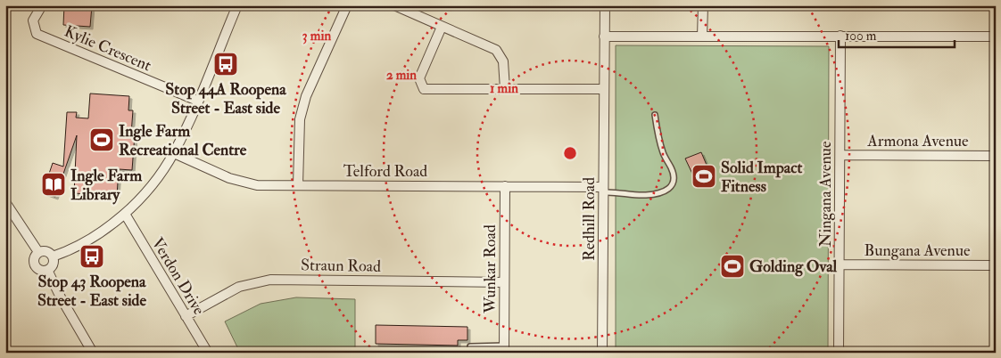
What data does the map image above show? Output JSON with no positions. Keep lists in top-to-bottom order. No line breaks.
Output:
{"streets":{"street":["Kylie Crescent","Armona Avenue","Telford Road","Ningana Avenue","Redhill Road","Bungana Avenue","Straun Road","Wunkar Road","Verdon Drive"]},"crossings":[["Armona Avenue","Ningana Avenue"],["Telford Road","Redhill Road"],["Telford Road","Wunkar Road"],["Ningana Avenue","Bungana Avenue"],["Straun Road","Wunkar Road"],["Straun Road","Verdon Drive"]],"places":{"bus stop":["Stop 44A Roopena Street - East side","Stop 43 Roopena Street - East side"],"sports":["Ingle Farm Recreational Centre","Solid Impact Fitness","Golding Oval"],"library":["Ingle Farm Library"]},"scale_bar":"100 m","rings":["3 min","2 min","1 min"]}
